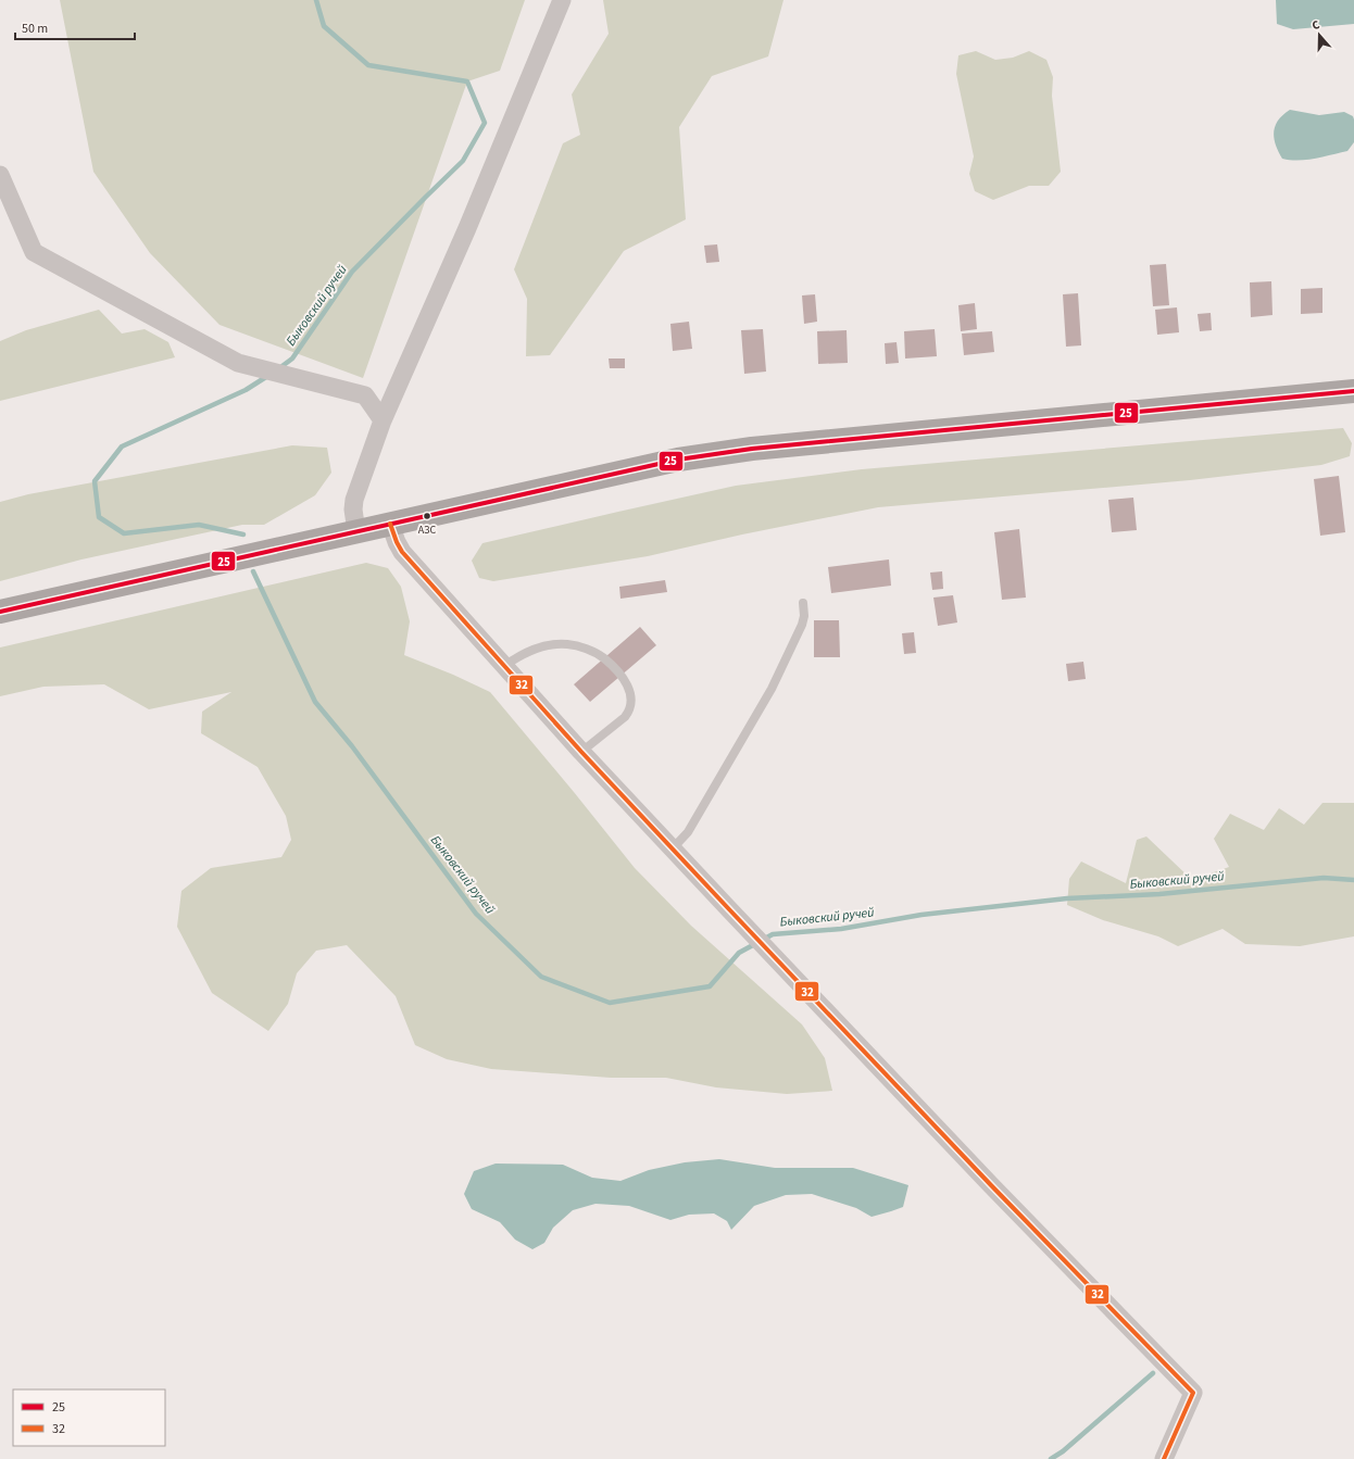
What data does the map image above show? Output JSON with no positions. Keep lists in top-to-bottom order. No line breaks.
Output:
{"water":["Быковский ручей"],"places":["АЗС"],"lines":["transit line 25","transit line 32"],"legend":["25","32"],"scale_bar":"50 m","north":"top"}
